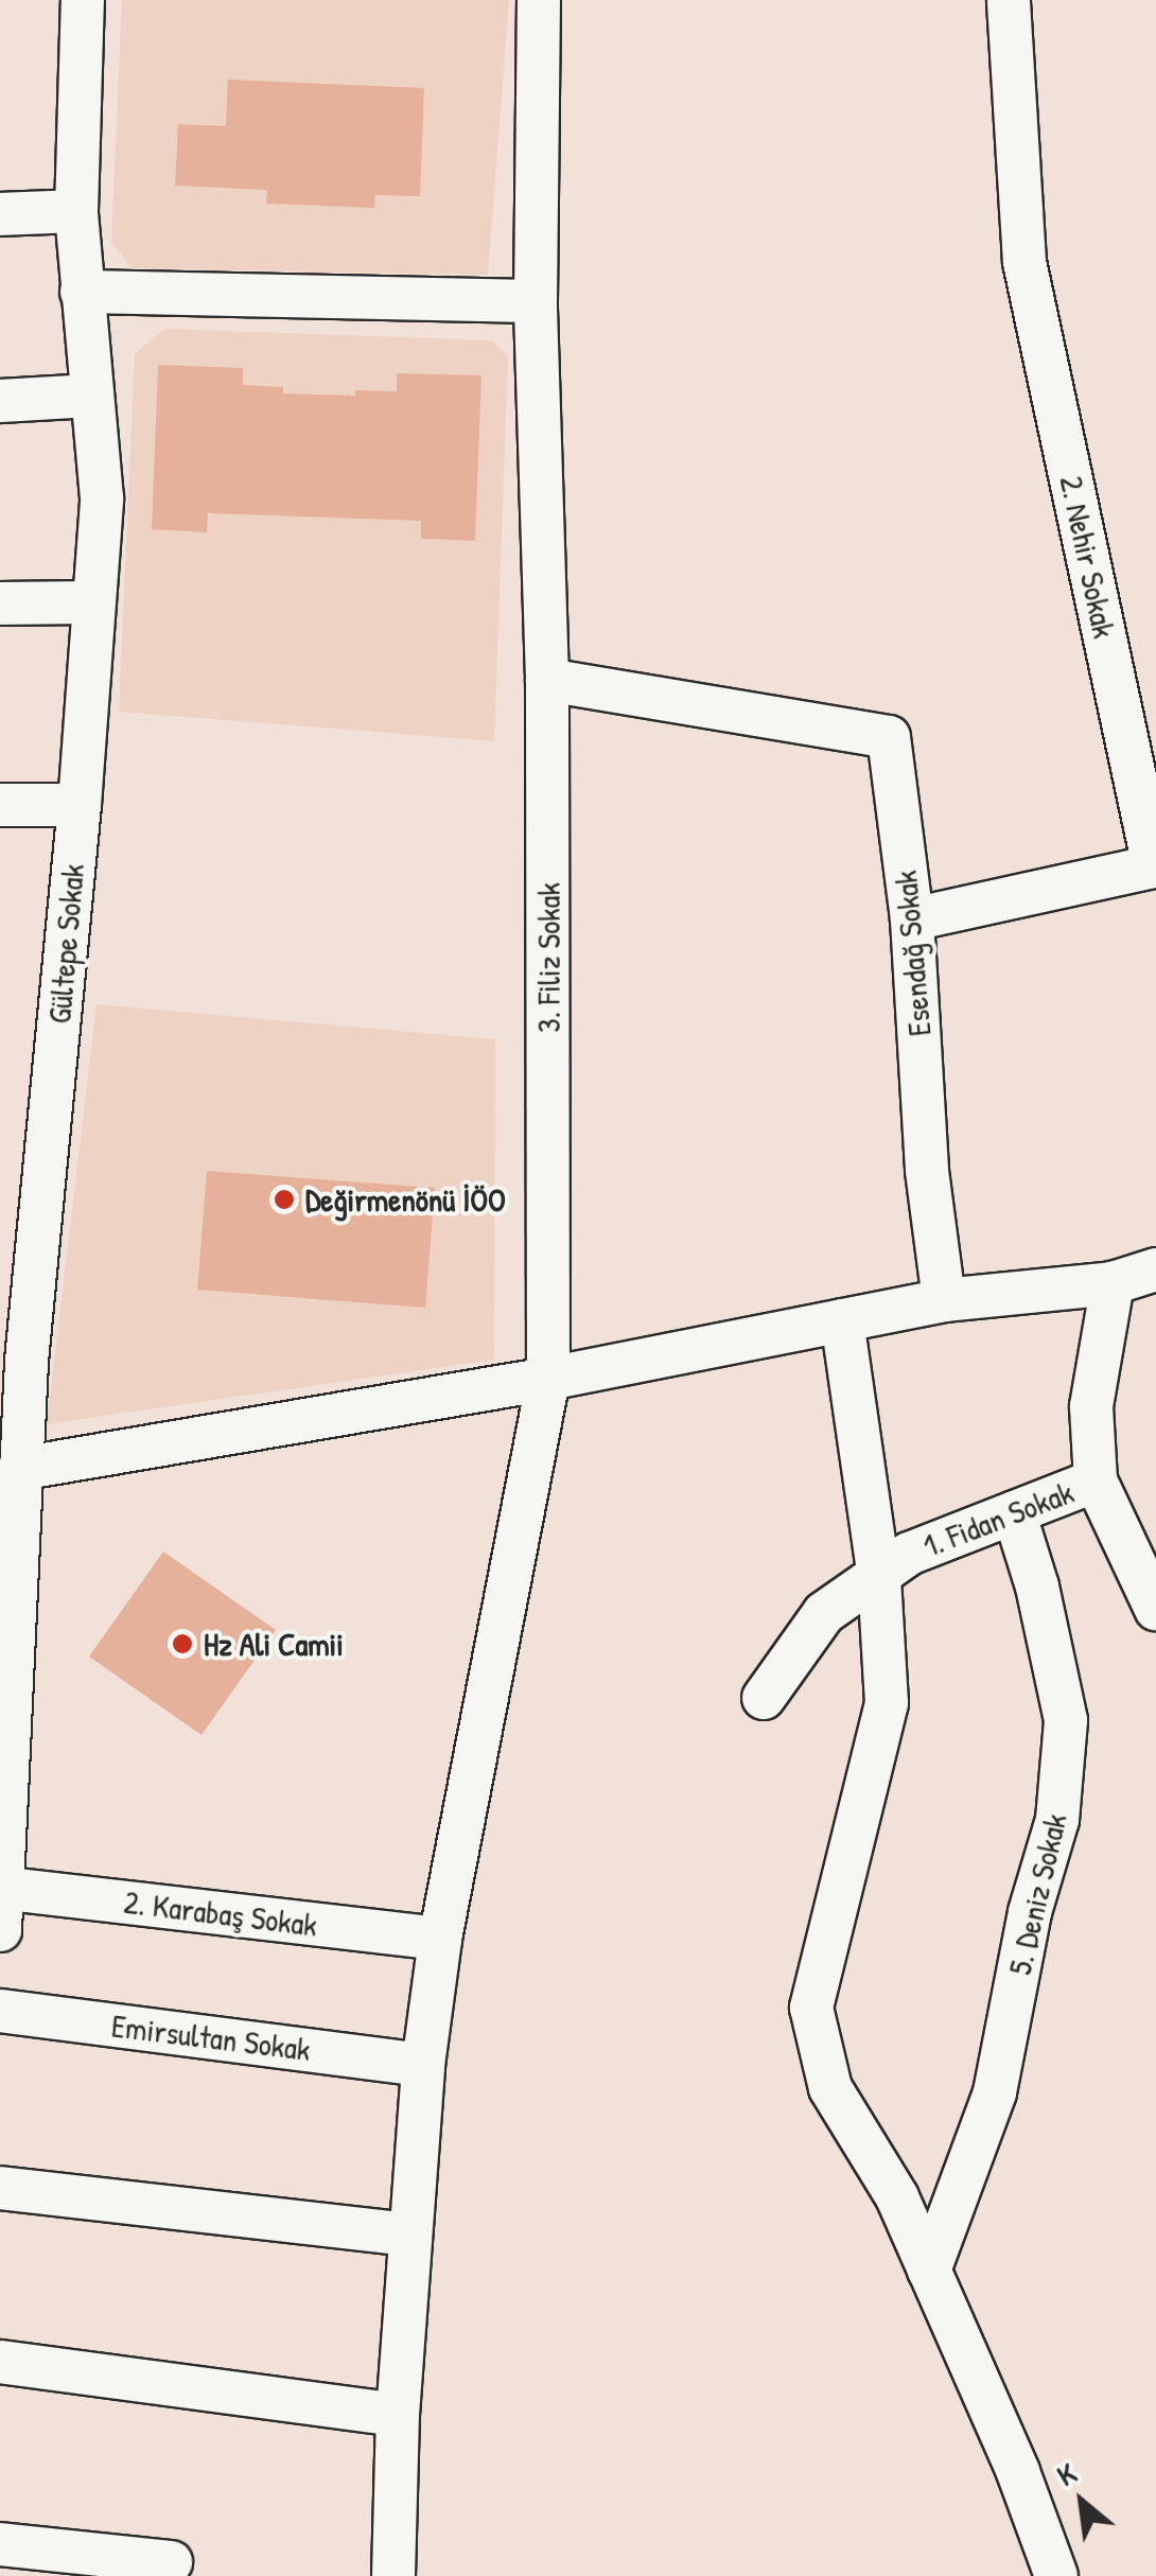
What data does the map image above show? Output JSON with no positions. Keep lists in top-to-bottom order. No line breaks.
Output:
{"streets":{"street":["2. Nehir Sokak","Gültepe Sokak","Esendağ Sokak","3. Filiz Sokak","1. Fidan Sokak","5. Deniz Sokak","2. Karabaş Sokak","Emirsultan Sokak"]},"crossings":[["2. Nehir Sokak","Esendağ Sokak"],["Gültepe Sokak","2. Karabaş Sokak"],["Esendağ Sokak","3. Filiz Sokak"],["3. Filiz Sokak","2. Karabaş Sokak"],["3. Filiz Sokak","Emirsultan Sokak"],["1. Fidan Sokak","5. Deniz Sokak"]],"places":["Değirmenönü İÖO","Hz Ali Camii"],"north":"top left"}
